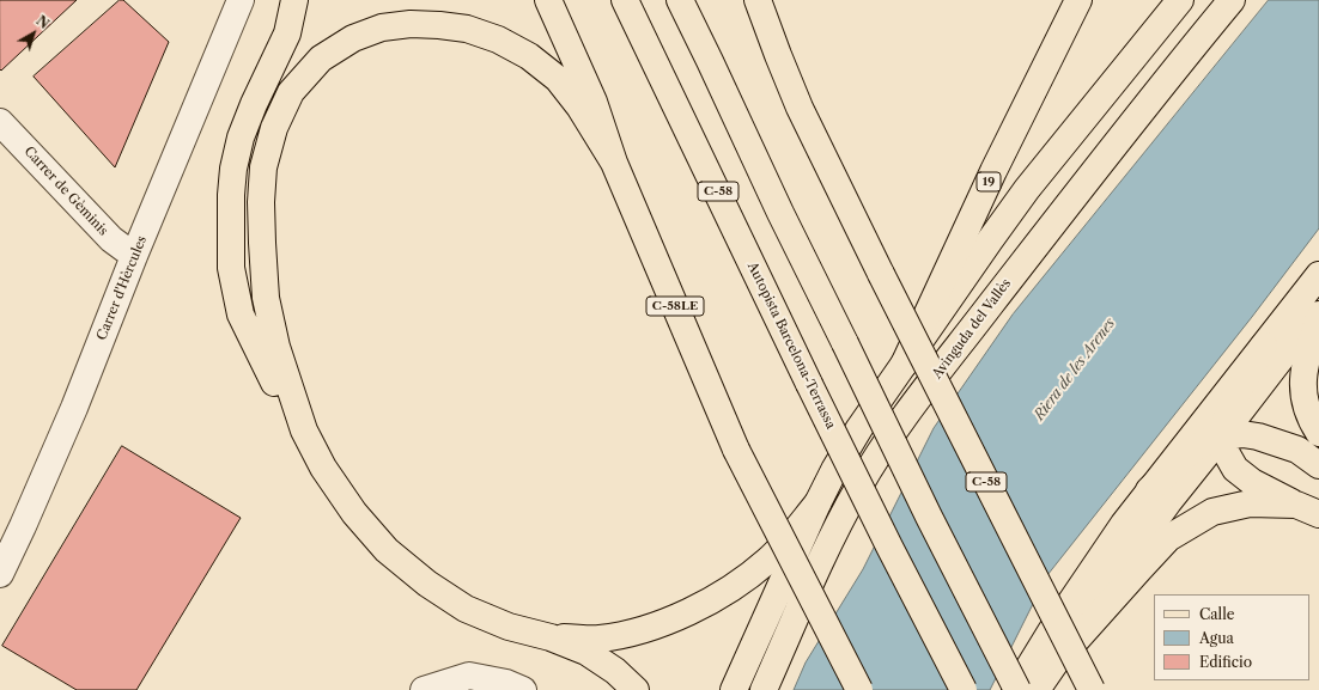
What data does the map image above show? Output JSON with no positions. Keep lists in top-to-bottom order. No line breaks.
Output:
{"streets":{"main road":["19","C-58","C-58LE","Avinguda del Vallès","Autopista Barcelona-Terrassa"],"street":["Carrer de Gèminis","Carrer d'Hèrcules"]},"crossings":[["Carrer de Gèminis","Carrer d'Hèrcules"]],"water":["Riera de les Arenes"],"legend":["Calle","Agua","Edificio"],"north":"top right"}
